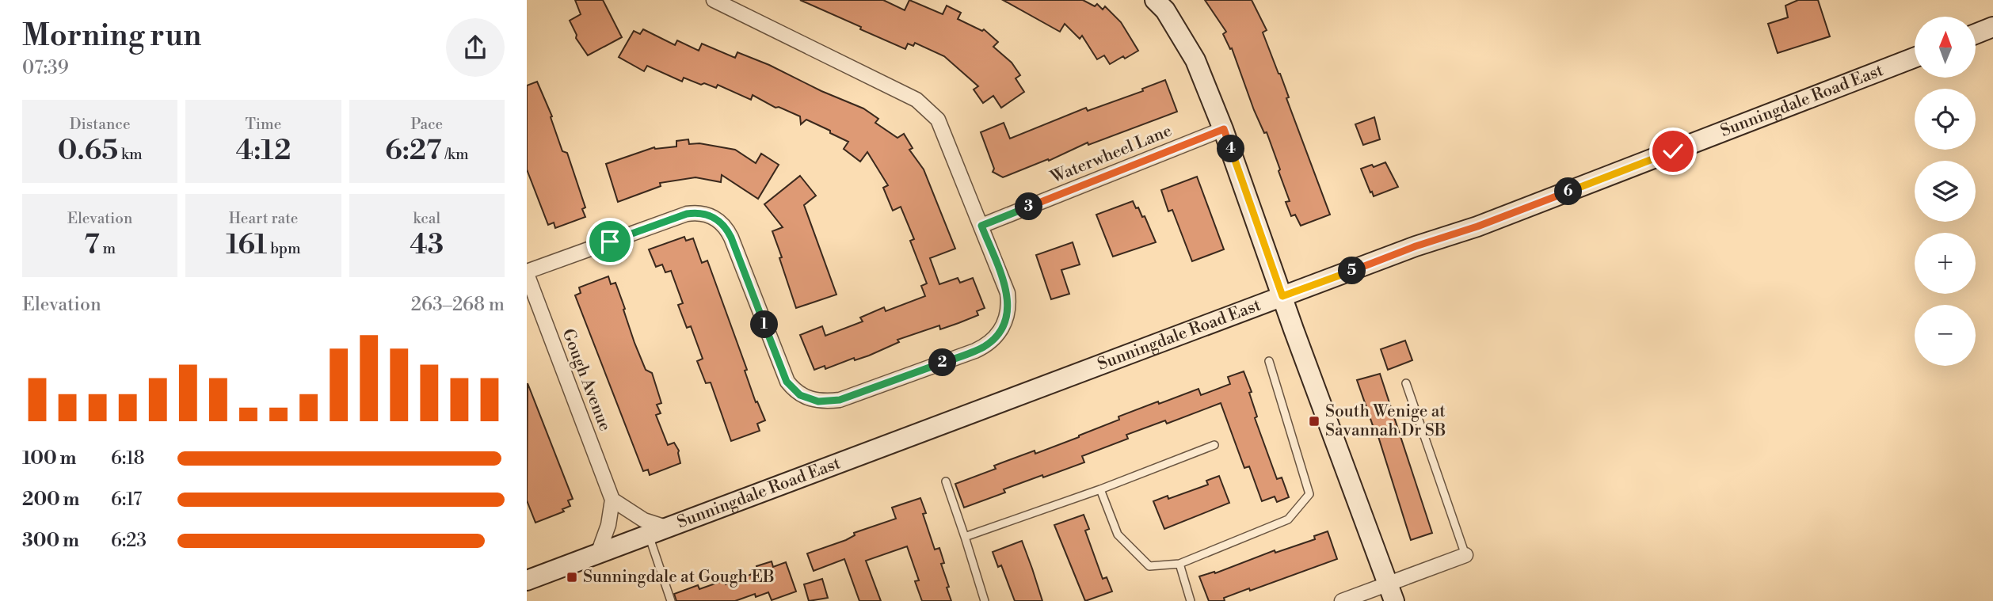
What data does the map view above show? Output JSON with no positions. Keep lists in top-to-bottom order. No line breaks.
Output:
{"streets":{"main road":["Sunningdale Road East"],"street":["Waterwheel Lane","Gough Avenue"]},"places":{"transit":["South Wenige at Savannah Dr SB","Sunningdale at Gough EB"]},"north":"top","page":{"heading":["Morning run","07:39"],"map_buttons":["+","−"],"stats":[["Distance","0.65 km"],["Time","4:12"],["Pace","6:27 /km"],["Elevation","7 m"],["Heart rate","161 bpm"],["kcal","43"]],"pins":["4","6","3","5","1","2"],"chart":["Elevation","263–268 m"],"list":[{"name":"100 m","note":"6:18"},{"name":"200 m","note":"6:17"},{"name":"300 m","note":"6:23"}]}}
